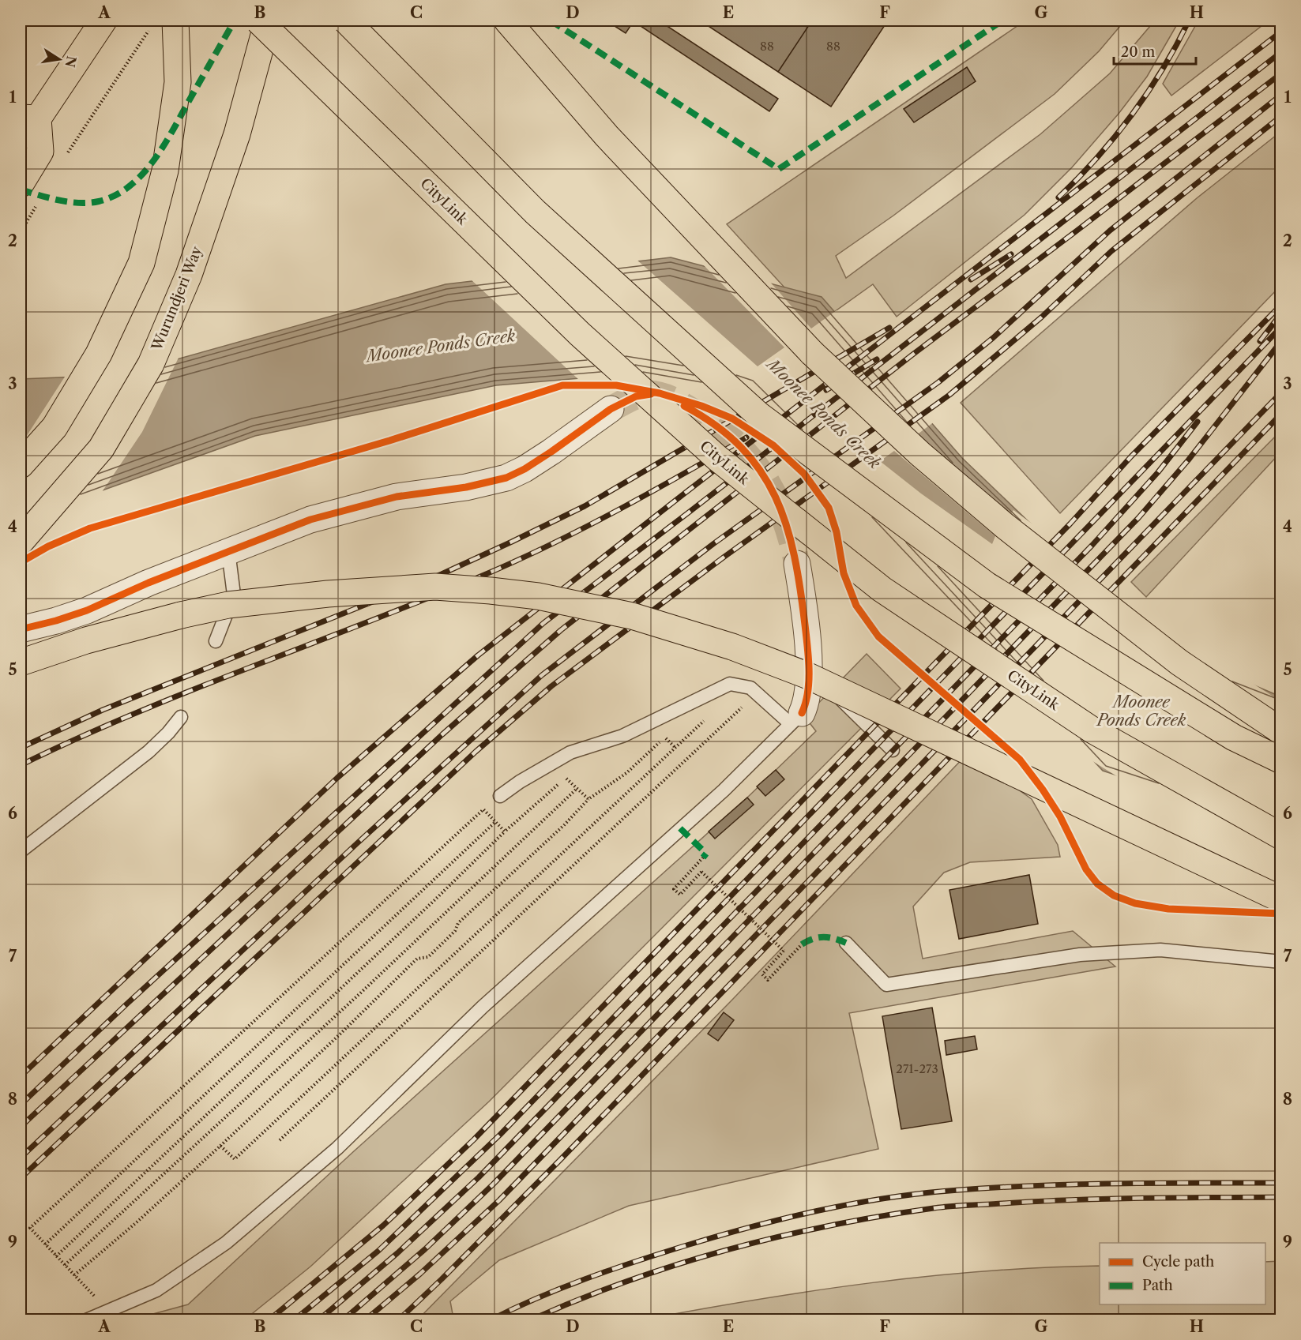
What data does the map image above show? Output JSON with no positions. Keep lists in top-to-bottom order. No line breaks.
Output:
{"streets":{"main road":["CityLink","Wurundjeri Way"]},"water":["Moonee Ponds Creek"],"house_numbers":["88","88","271-273"],"legend":["Cycle path","Path"],"scale_bar":"20 m","north":"right","grid":{"columns":["A","B","C","D","E","F","G","H"],"rows":["1","2","3","4","5","6","7","8","9"]}}
